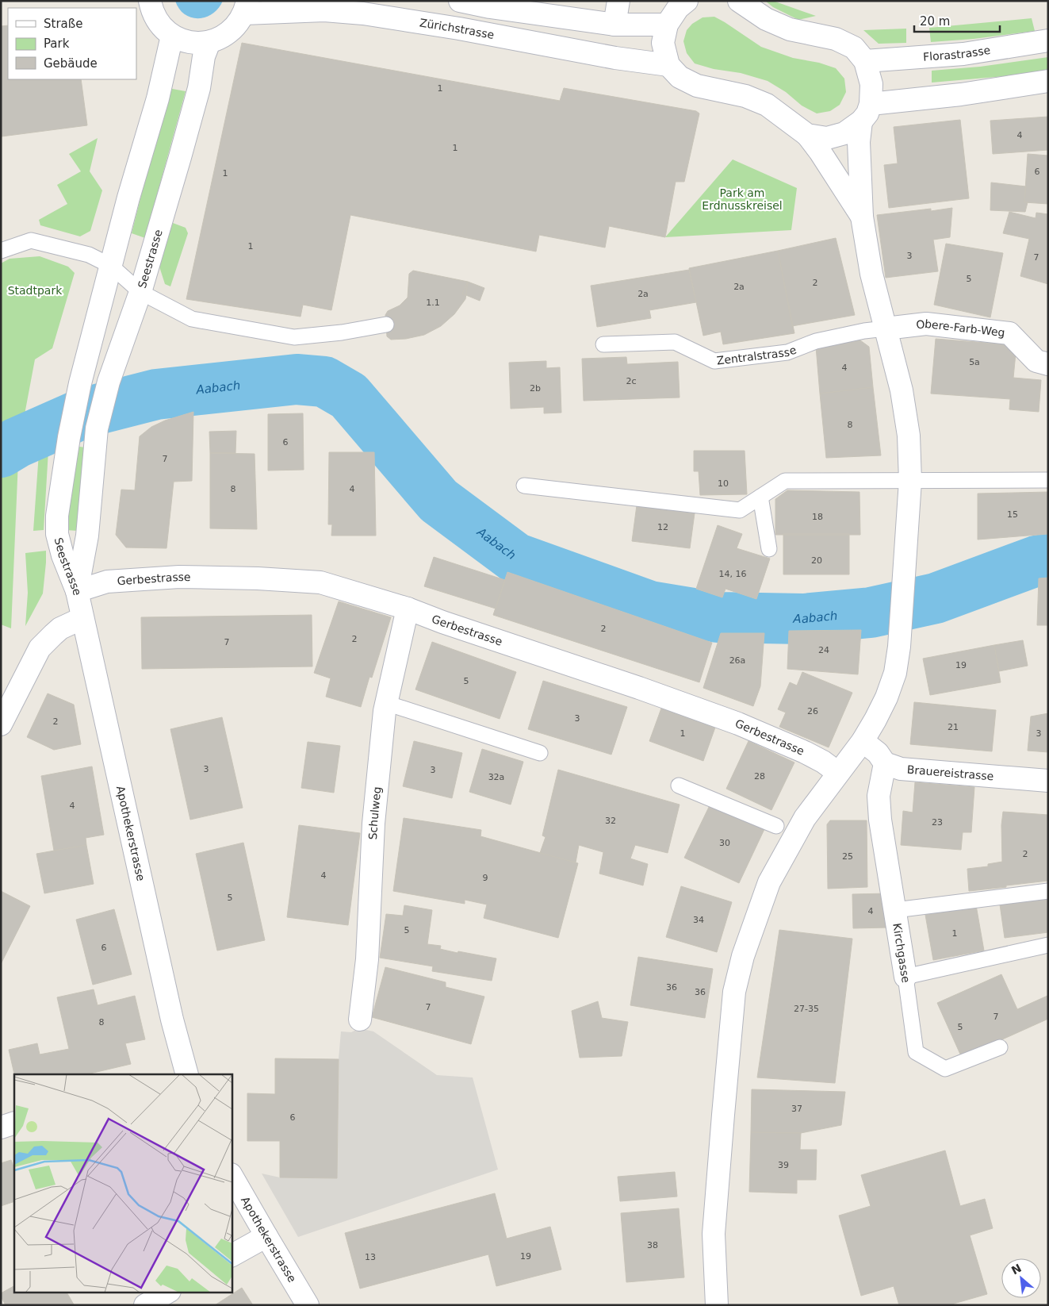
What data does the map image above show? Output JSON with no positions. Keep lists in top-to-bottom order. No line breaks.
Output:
{"streets":{"street":["Zürichstrasse","Florastrasse","Seestrasse","Obere-Farb-Weg","Gerbestrasse","Brauereistrasse","Schulweg","Apothekerstrasse","Kirchgasse"],"lane":["Zentralstrasse"]},"crossings":[["Seestrasse","Gerbestrasse"],["Seestrasse","Apothekerstrasse"],["Obere-Farb-Weg","Zentralstrasse"],["Gerbestrasse","Schulweg"],["Gerbestrasse","Apothekerstrasse"],["Brauereistrasse","Kirchgasse"]],"water":["Aabach"],"parks":["Park am Erdnusskreisel","Stadtpark"],"house_numbers":["1","4","1","6","1","1","3","7","5","2","2a","2a","1.1","5a","4","2c","2b","8","6","7","10","8","4","15","18","12","20","14, 16","2","2","7","24","26a","19","5","26","3","2","21","1","3","3","3","28","32a","4","32","23","30","2","25","4","9","5","4","34","5","1","6","36","36","7","27-35","7","8","5","37","6","39","38","19","13"],"legend":["Straße","Park","Gebäude"],"scale_bar":"20 m","north":"top left"}
